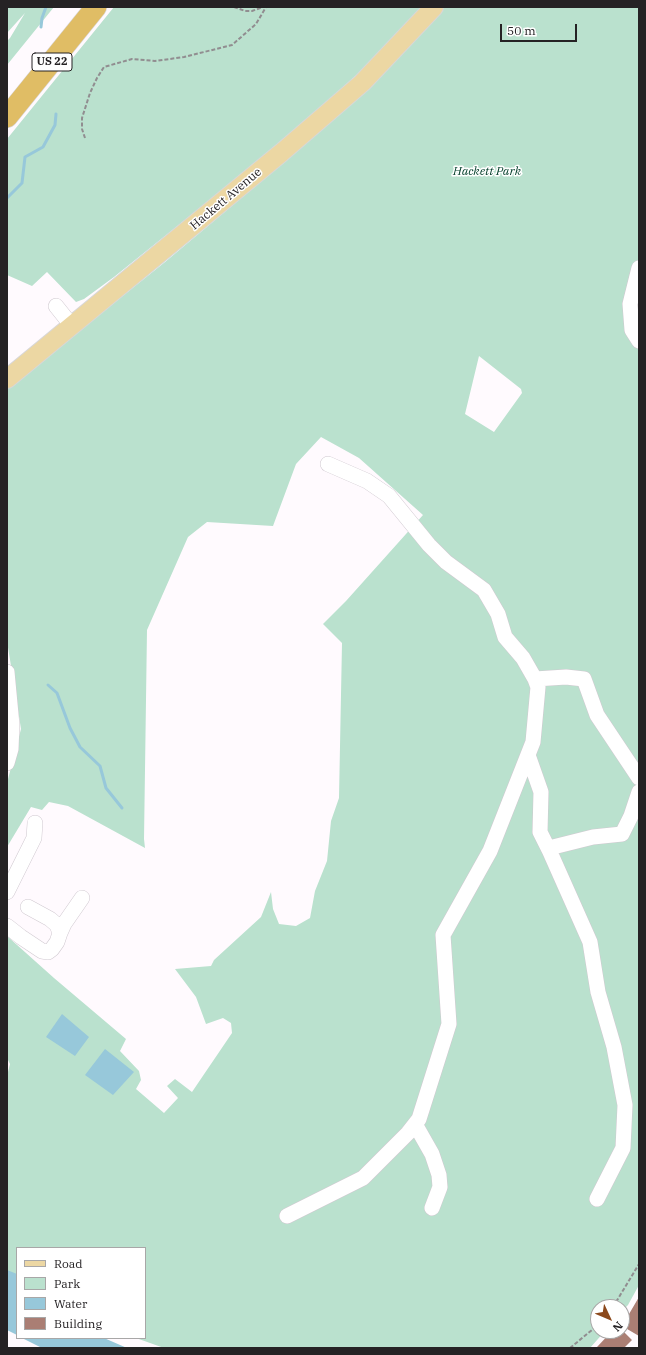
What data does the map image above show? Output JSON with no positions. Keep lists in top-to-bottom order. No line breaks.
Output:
{"streets":{"highway":["US 22"],"main road":["Hackett Avenue"]},"parks":["Hackett Park"],"legend":["Road","Park","Water","Building"],"scale_bar":"50 m","north":"bottom right"}
